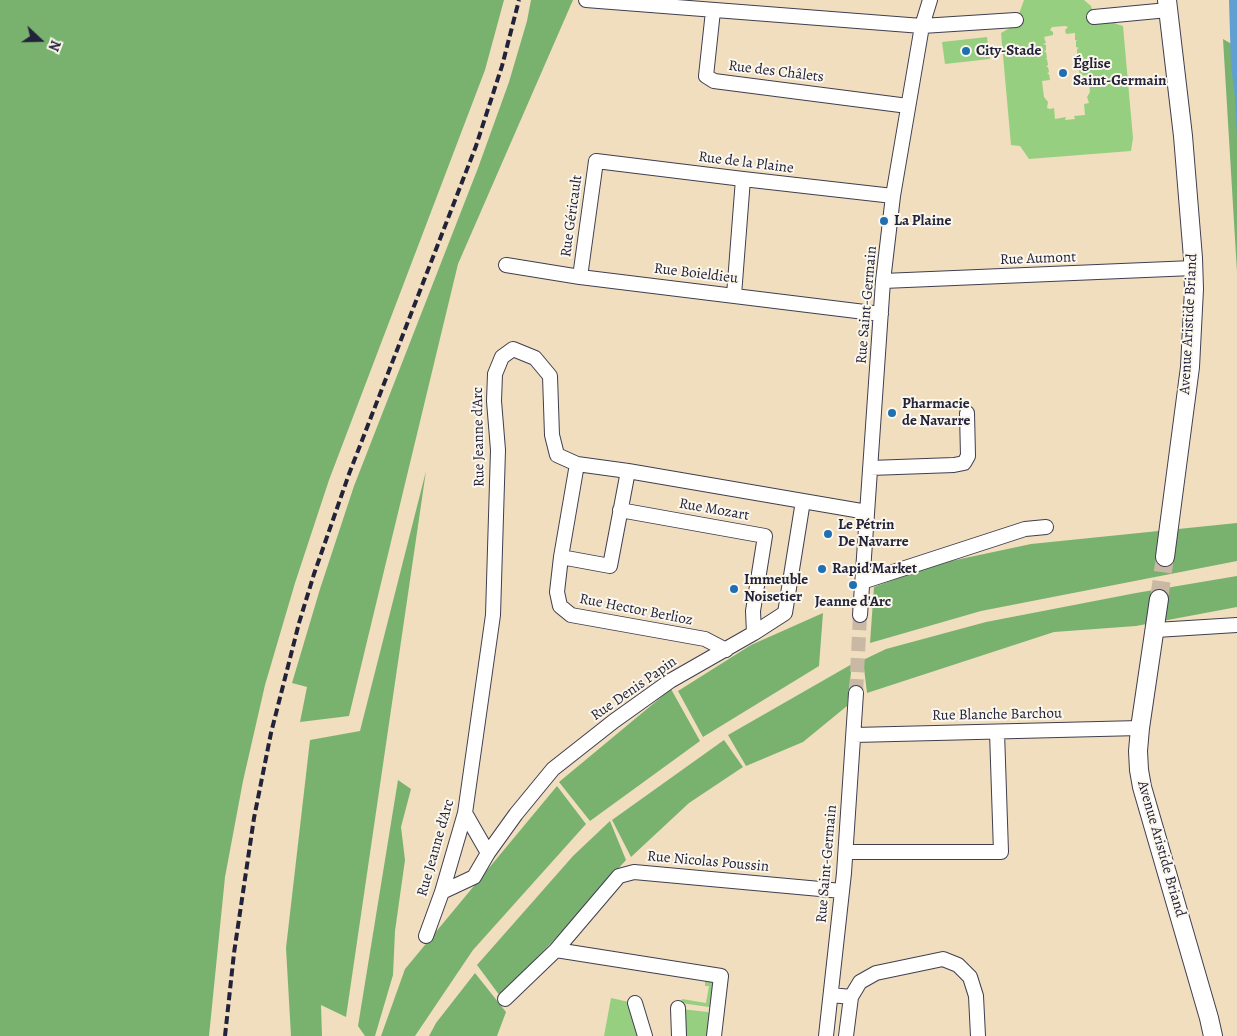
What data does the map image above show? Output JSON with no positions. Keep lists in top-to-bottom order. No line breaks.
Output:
{"streets":{"main road":["Avenue Aristide Briand"],"street":["Rue des Châlets","Rue de la Plaine","Rue Géricault","Rue Aumont","Rue Boieldieu","Rue Saint-Germain","Rue Jeanne d'Arc","Rue Mozart","Rue Hector Berlioz","Rue Denis Papin","Rue Blanche Barchou","Rue Nicolas Poussin"]},"crossings":[["Rue des Châlets","Rue Saint-Germain"],["Rue de la Plaine","Rue Géricault"],["Rue de la Plaine","Rue Saint-Germain"],["Rue Géricault","Rue Boieldieu"],["Rue Aumont","Rue Saint-Germain"],["Rue Aumont","Avenue Aristide Briand"],["Rue Boieldieu","Rue Saint-Germain"],["Rue Saint-Germain","Rue Jeanne d'Arc"],["Rue Saint-Germain","Rue Blanche Barchou"],["Rue Saint-Germain","Rue Nicolas Poussin"],["Avenue Aristide Briand","Rue Blanche Barchou"],["Rue Jeanne d'Arc","Rue Denis Papin"],["Rue Mozart","Rue Denis Papin"],["Rue Hector Berlioz","Rue Denis Papin"]],"places":["City-Stade","Église Saint-Germain","La Plaine","Pharmacie de Navarre","Le Pétrin De Navarre","Rapid'Market","Jeanne d'Arc","Immeuble Noisetier"],"north":"right"}
